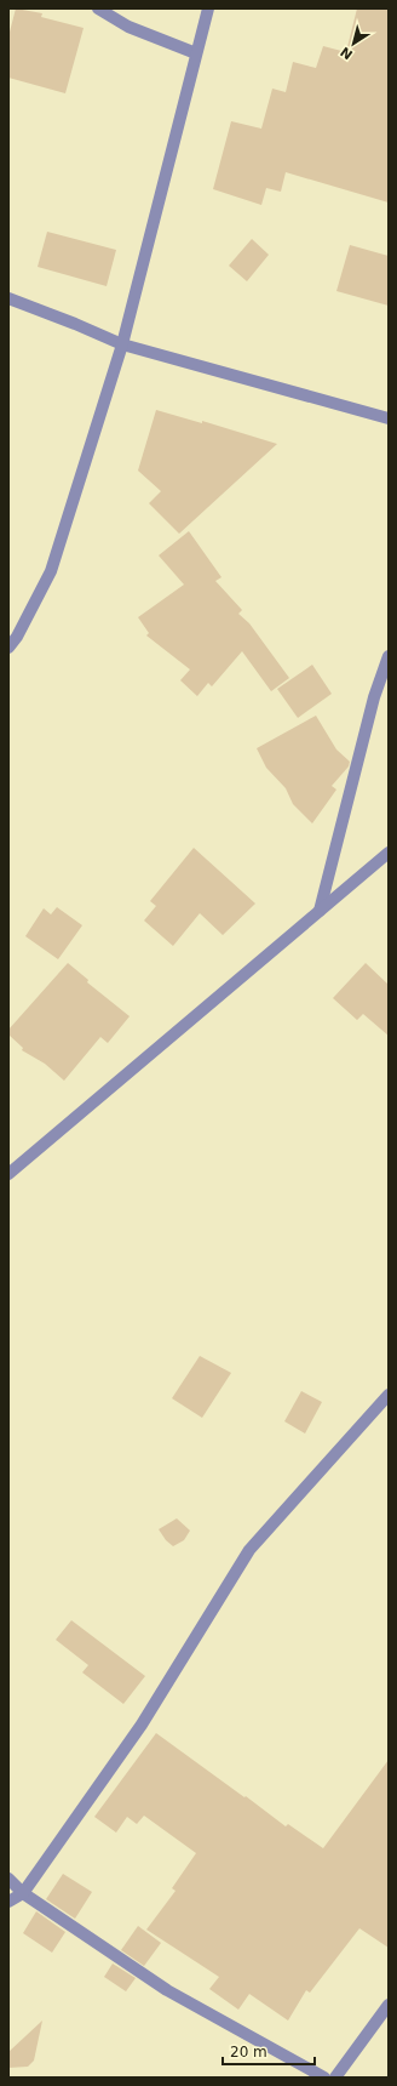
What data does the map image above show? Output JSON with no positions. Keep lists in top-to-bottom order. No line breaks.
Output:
{"scale_bar":"20 m","north":"bottom left"}
